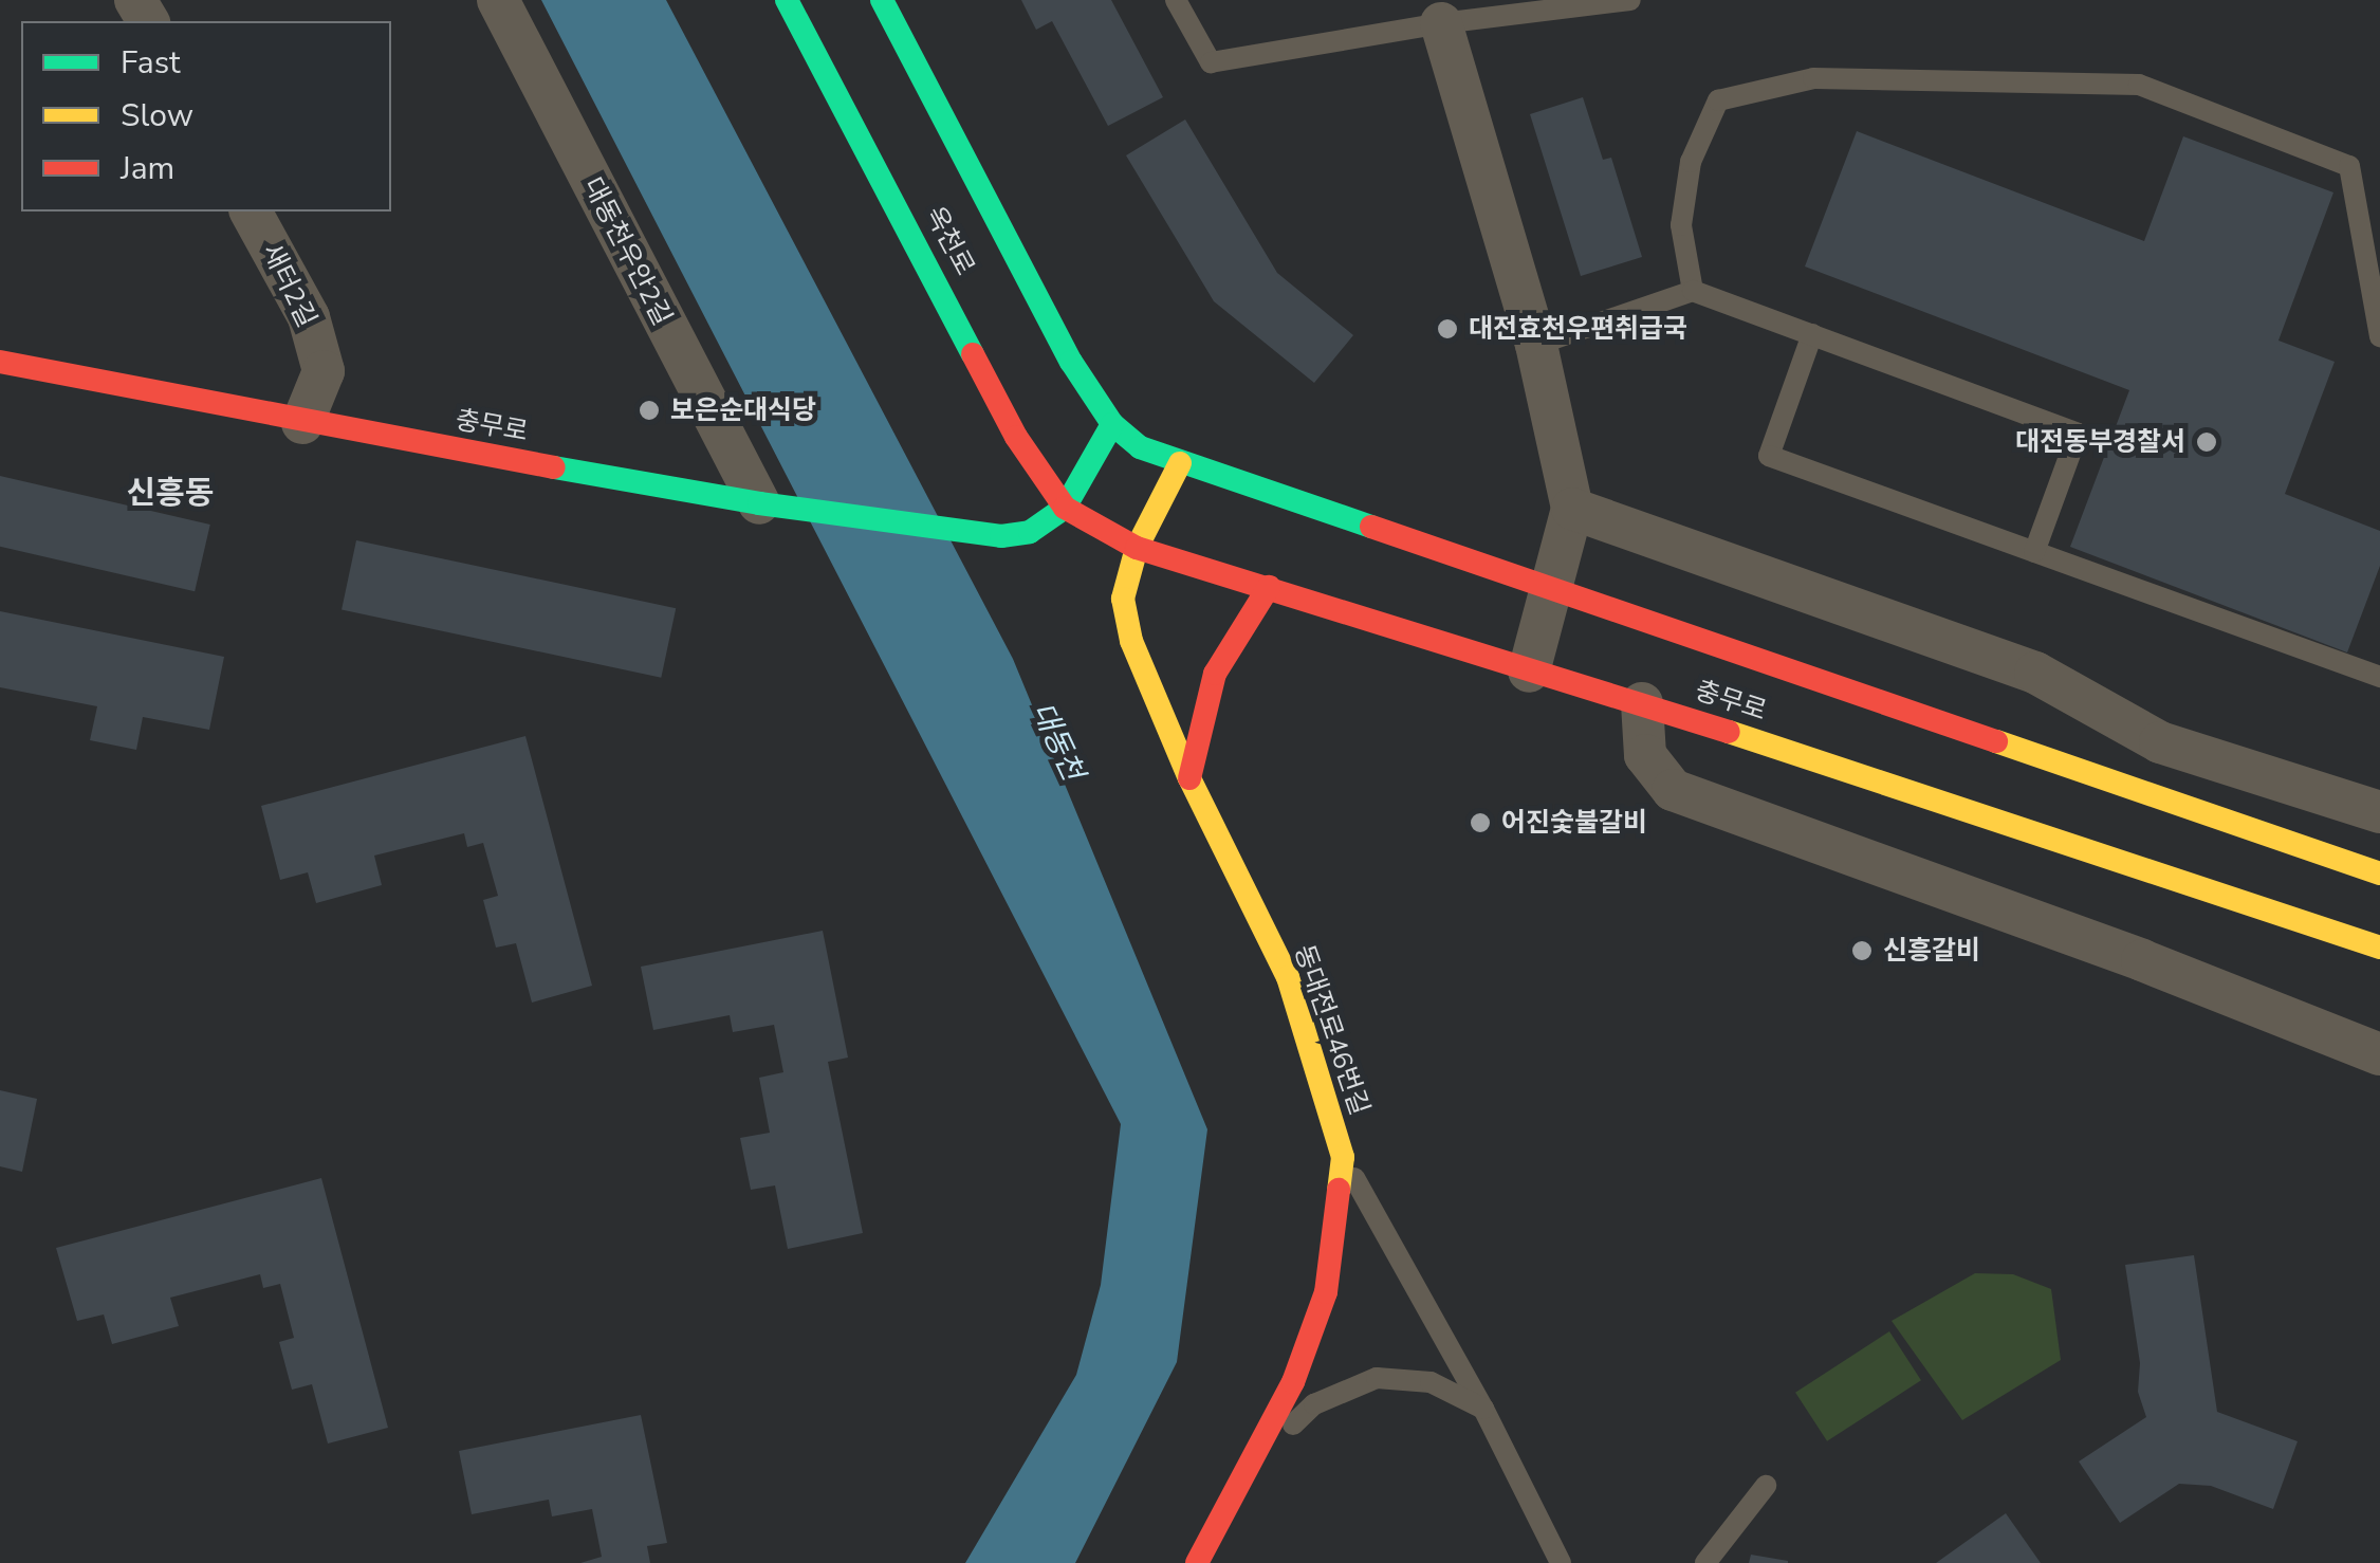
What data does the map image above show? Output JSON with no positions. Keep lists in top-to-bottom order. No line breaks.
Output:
{"streets":{"main road":["옥천로","충무로","동대전로46번길"],"street":["대동천우안2길","새터2길"]},"crossings":[["옥천로","충무로"],["대동천우안2길","충무로"],["새터2길","충무로"],["충무로","동대전로46번길"]],"districts":["신흥동"],"water":["대동천"],"places":["대전효천우편취급국","보은순대식당","대전동부경찰서","어진숯불갈비","신흥갈비"],"legend":["Fast","Slow","Jam"]}
